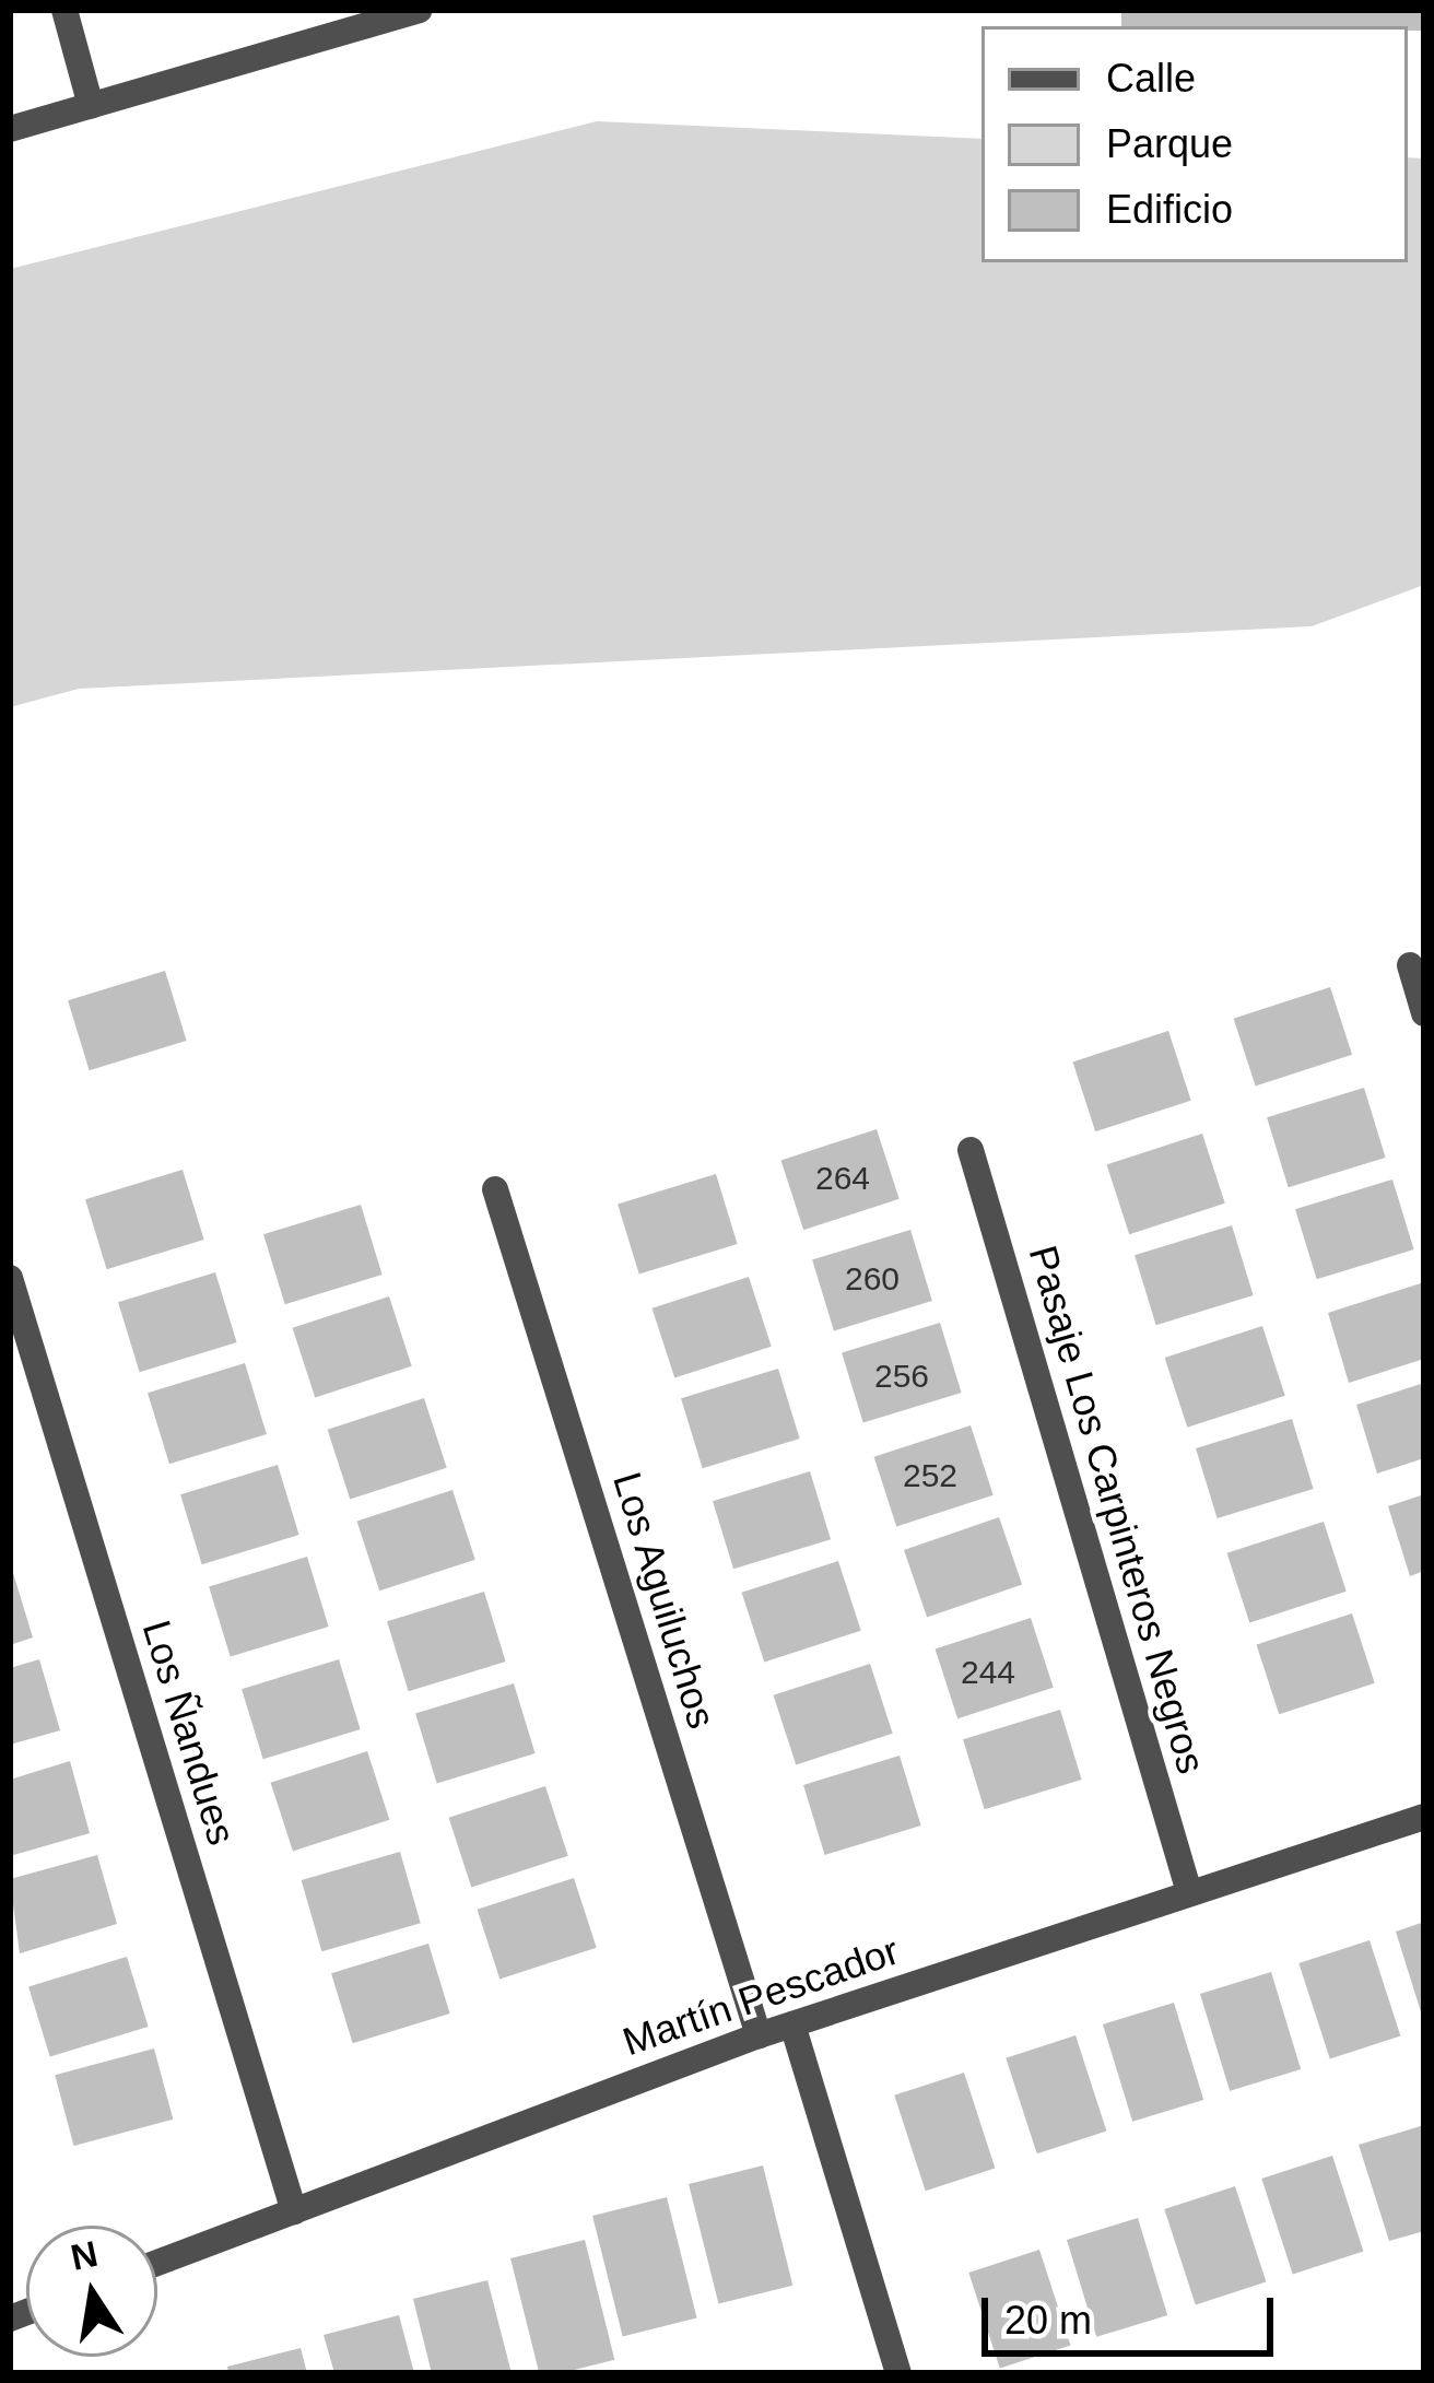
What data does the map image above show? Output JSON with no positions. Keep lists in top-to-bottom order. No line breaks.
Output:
{"streets":{"street":["Pasaje Los Carpinteros Negros","Los Aguiluchos","Los Ñandues","Martín Pescador"]},"crossings":[["Pasaje Los Carpinteros Negros","Martín Pescador"],["Los Aguiluchos","Martín Pescador"],["Los Ñandues","Martín Pescador"]],"house_numbers":["264","260","256","252","244"],"legend":["Calle","Parque","Edificio"],"scale_bar":"20 m","north":"top"}
